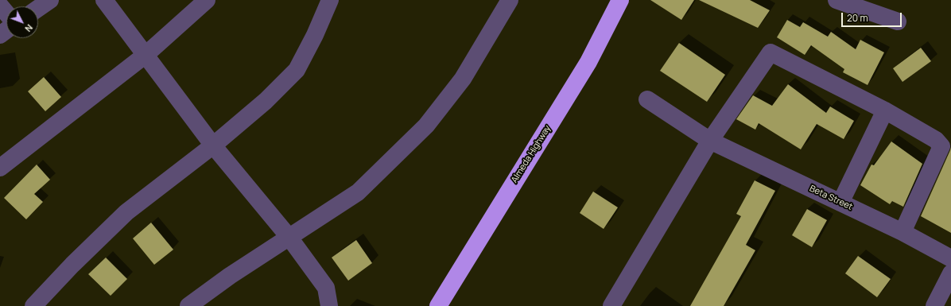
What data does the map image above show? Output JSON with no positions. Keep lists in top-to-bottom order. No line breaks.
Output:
{"streets":{"highway":["Almeda Highway"],"street":["Beta Street"]},"scale_bar":"20 m","north":"bottom right"}
